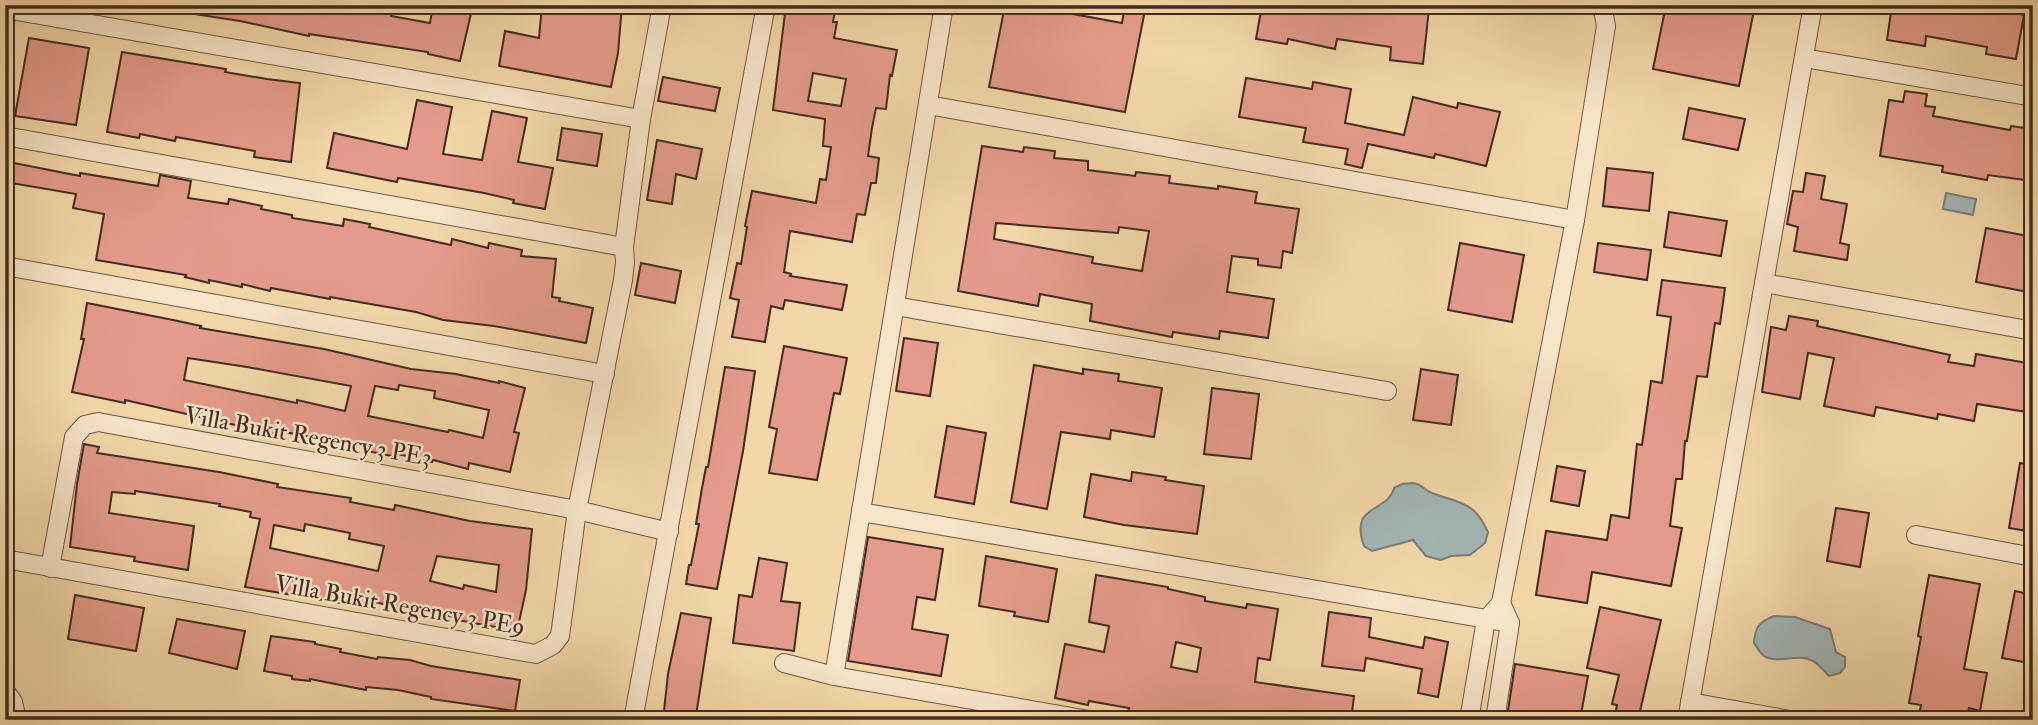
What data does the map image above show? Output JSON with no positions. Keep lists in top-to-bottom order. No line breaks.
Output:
{"streets":{"street":["Villa Bukit Regency 3 PE3","Villa Bukit Regency 3 PE9"]},"crossings":[["Villa Bukit Regency 3 PE3","Villa Bukit Regency 3 PE9"]]}
